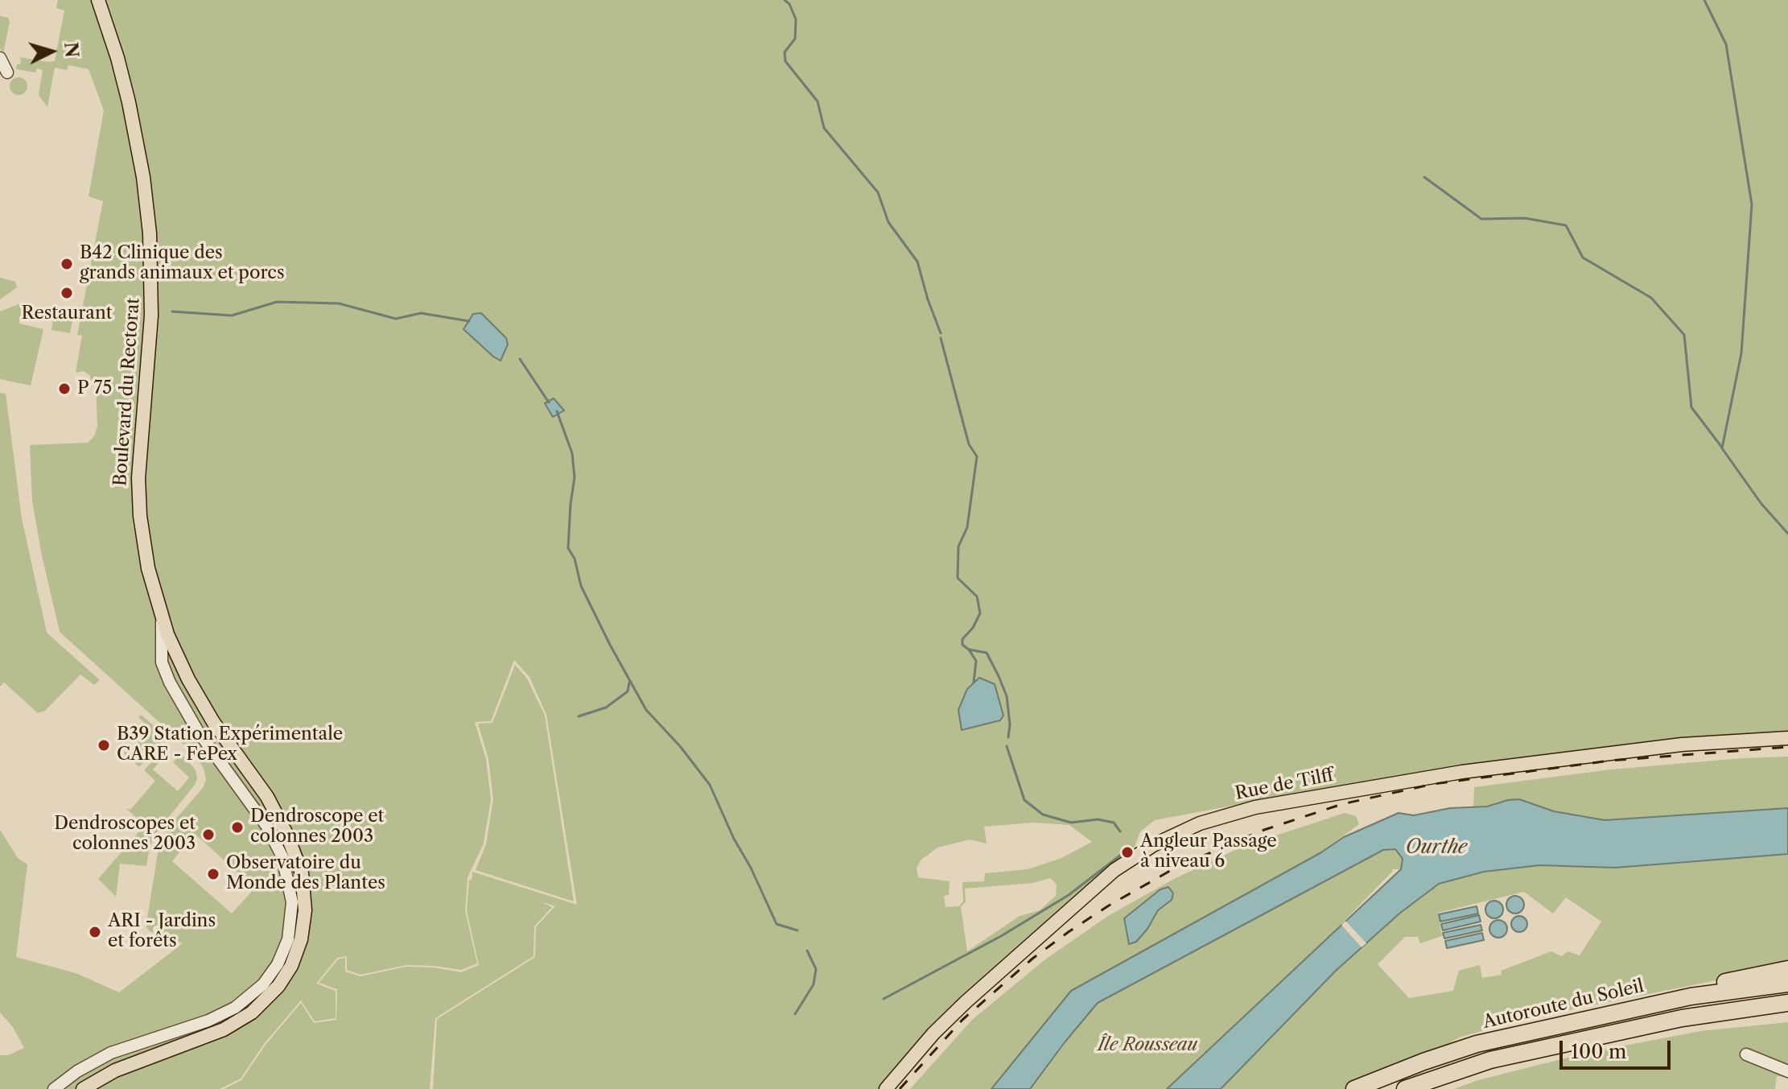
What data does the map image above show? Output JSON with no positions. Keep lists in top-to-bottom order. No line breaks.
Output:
{"streets":{"highway":["Autoroute du Soleil"],"main road":["Boulevard du Rectorat","Rue de Tilff"]},"water":["Ourthe"],"parks":["Île Rousseau"],"places":["B42 Clinique des grands animaux et porcs","Restaurant","P 75","B39 Station Expérimentale CARE - FePex","Dendroscope et colonnes 2003","Dendroscopes et colonnes 2003","Angleur Passage à niveau 6","Observatoire du Monde des Plantes","ARI - Jardins et forêts"],"scale_bar":"100 m","north":"right"}
